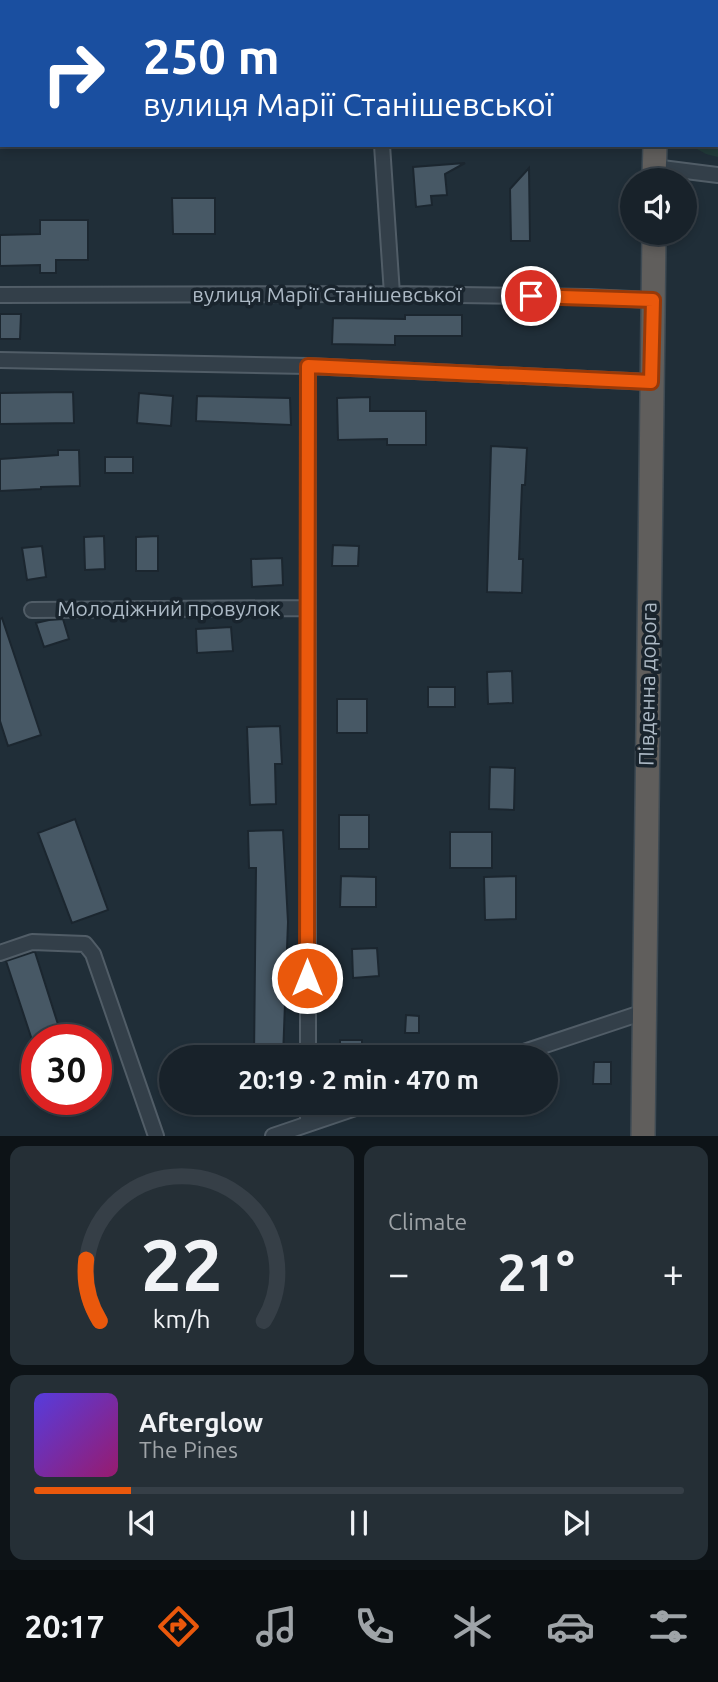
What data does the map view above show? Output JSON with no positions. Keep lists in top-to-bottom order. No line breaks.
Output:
{"streets":{"highway":["Південна дорога"],"street":["вулиця Марії Станішевської","Молодіжний провулок"]},"crossings":[["вулиця Марії Станішевської","Південна дорога"]],"page":{"turn":["250 m","вулиця Марії Станішевської"],"limit":"30","trip":"20:19 · 2 min · 470 m","tile":"Climate","heat":["−","21°","+"],"song":["Afterglow","The Pines"],"tabs":"20:17","gauge":["22","km/h"]}}
